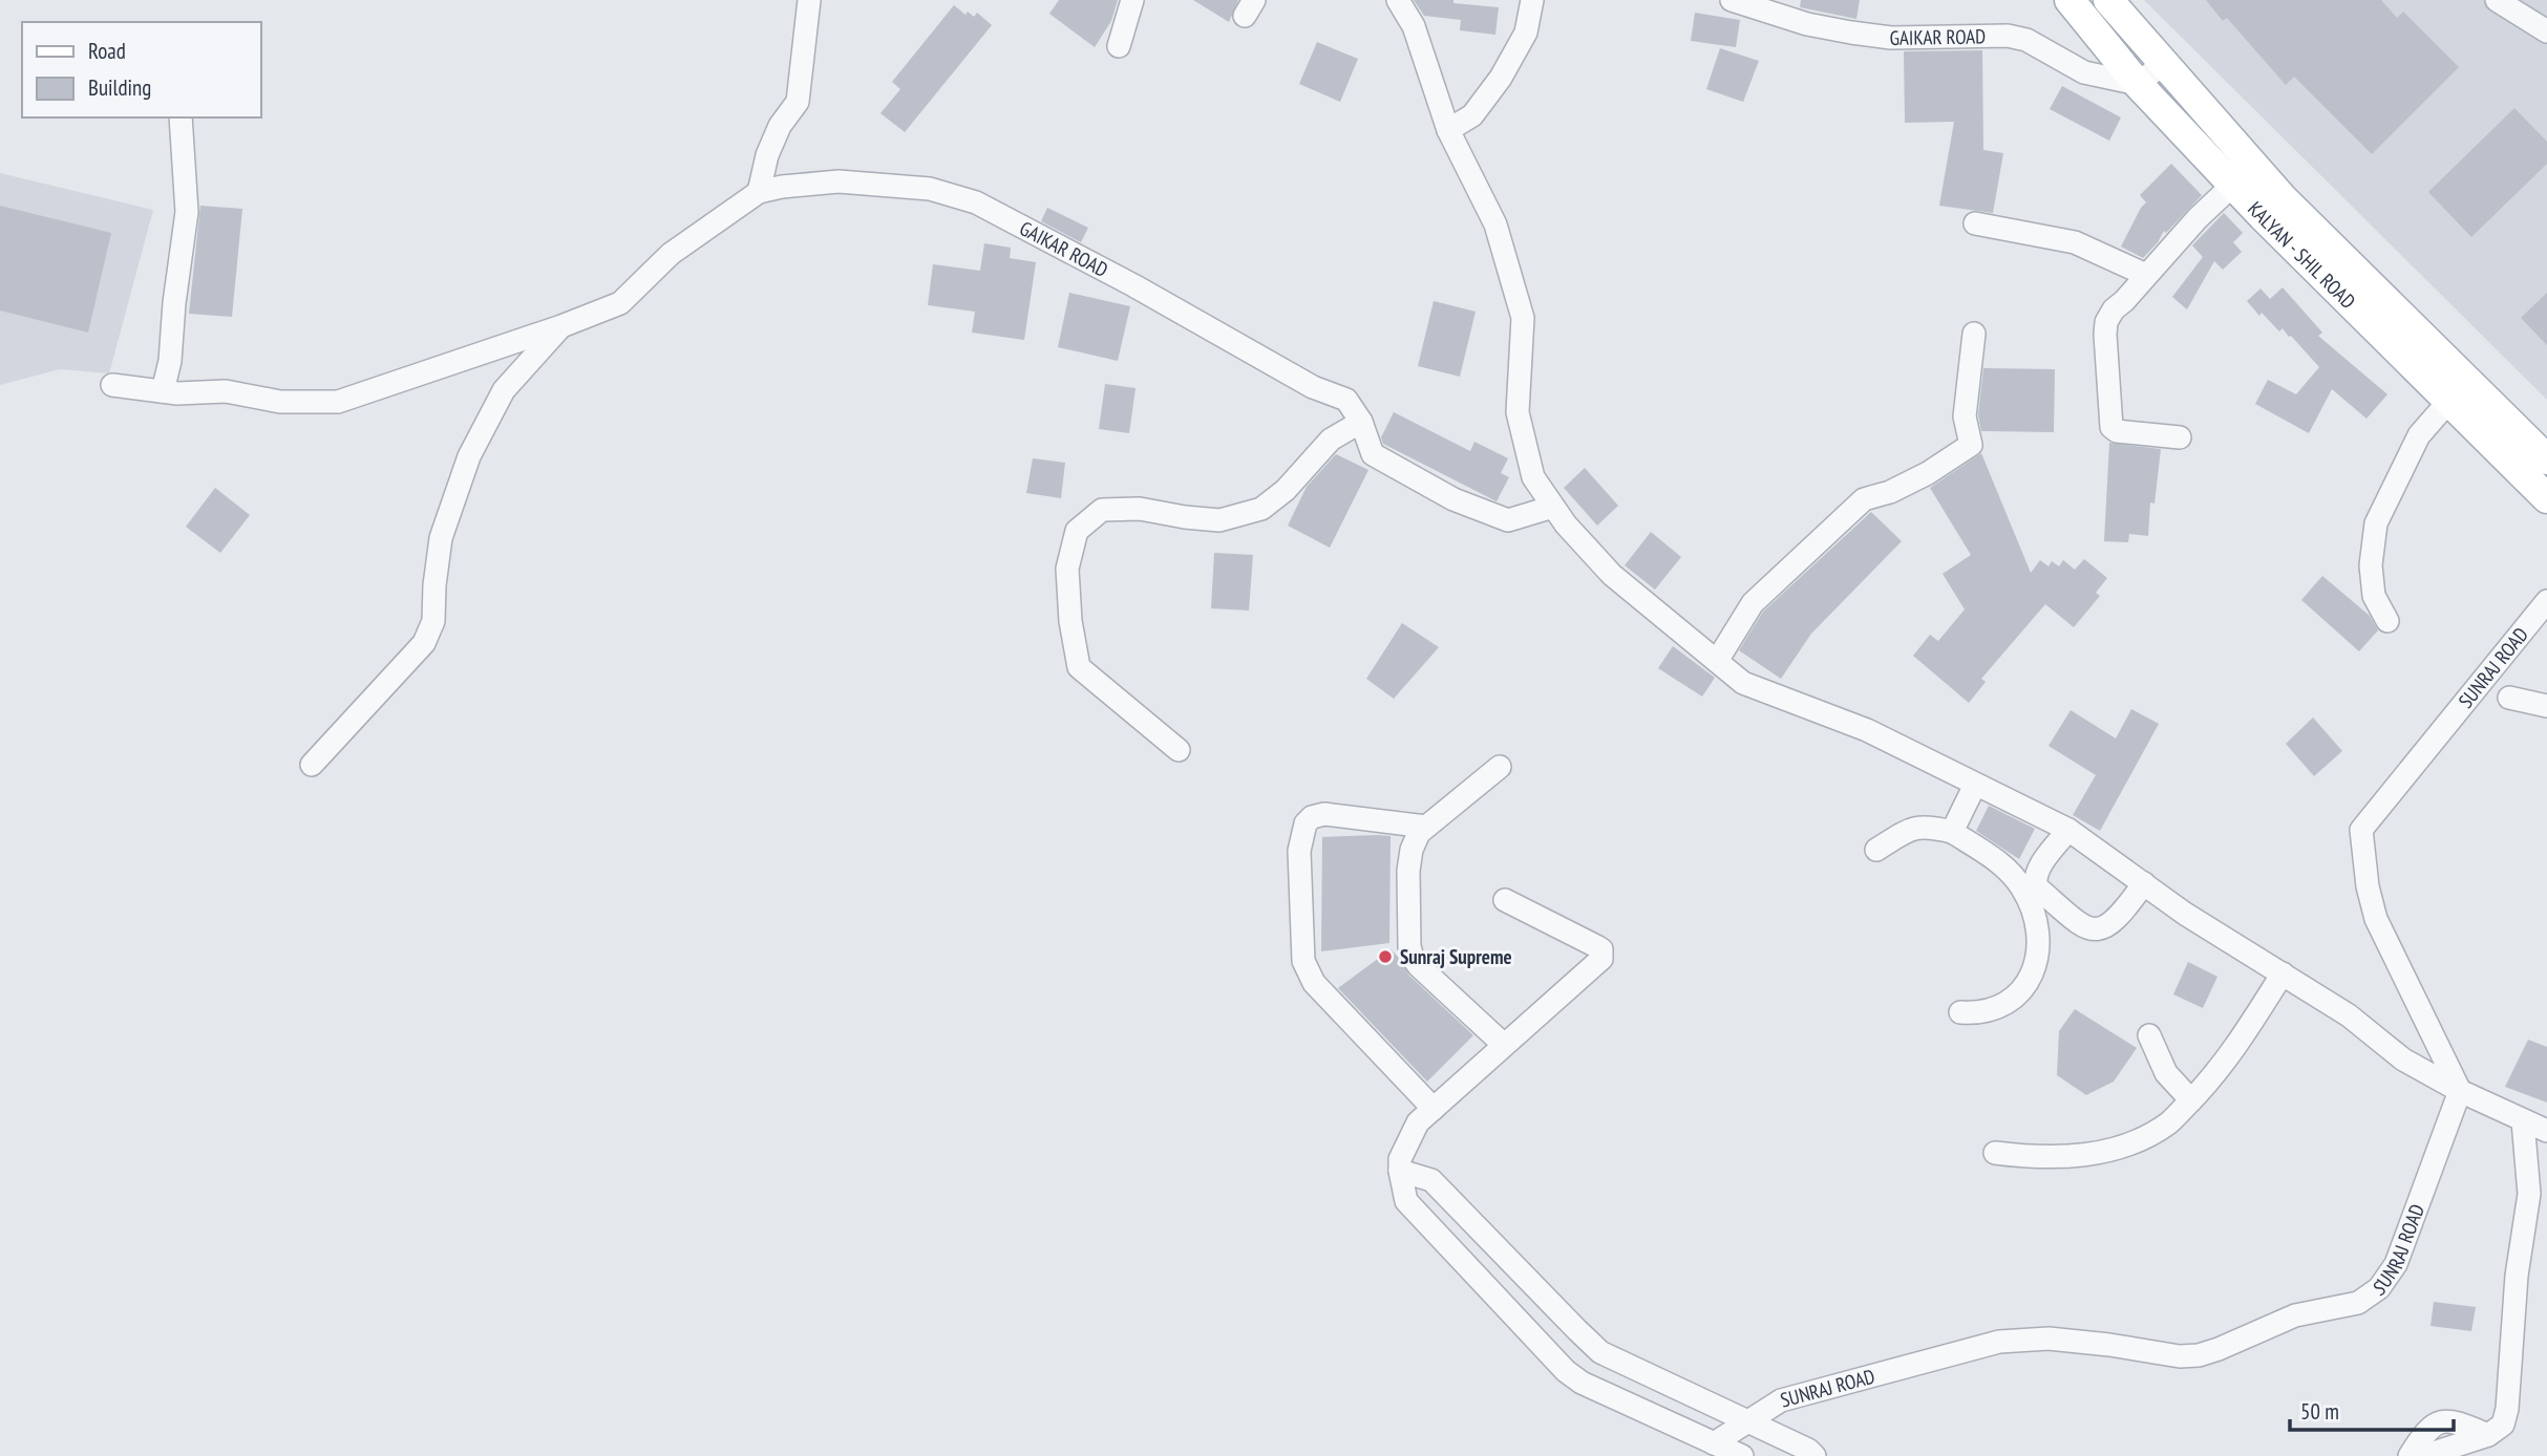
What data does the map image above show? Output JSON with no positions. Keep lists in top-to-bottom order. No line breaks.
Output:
{"streets":{"main road":["KALYAN - SHIL ROAD"],"street":["GAIKAR ROAD","SUNRAJ ROAD"]},"crossings":[["GAIKAR ROAD","KALYAN - SHIL ROAD"]],"places":["Sunraj Supreme"],"legend":["Road","Building"],"scale_bar":"50 m"}
